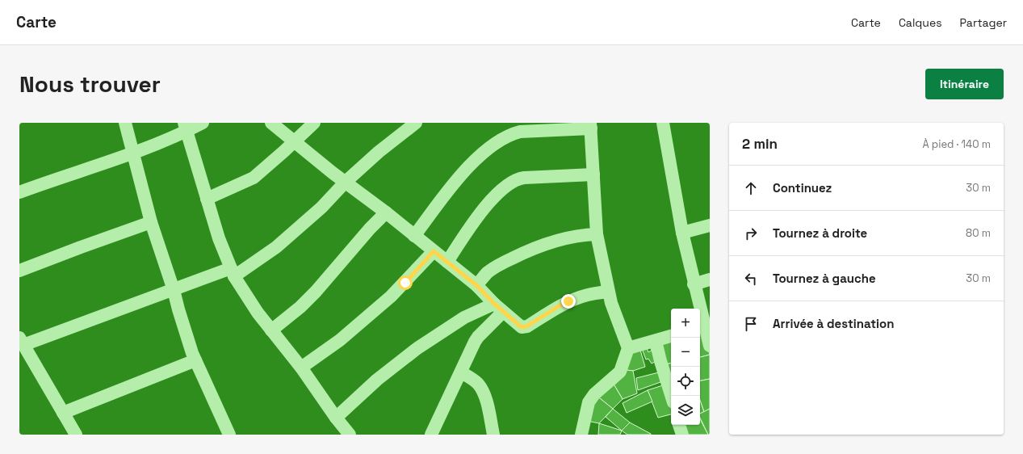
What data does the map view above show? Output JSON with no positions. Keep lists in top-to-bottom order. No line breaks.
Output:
{"page":{"header":"Carte","nav":["Carte","Calques","Partager"],"buttons":"Itinéraire","title":"Nous trouver","heading":["2 min","À pied · 140 m"],"list":[["Continuez","30 m"],["Tournez à droite","80 m"],["Tournez à gauche","30 m"],"Arrivée à destination"],"map_buttons":["+","−"]}}
